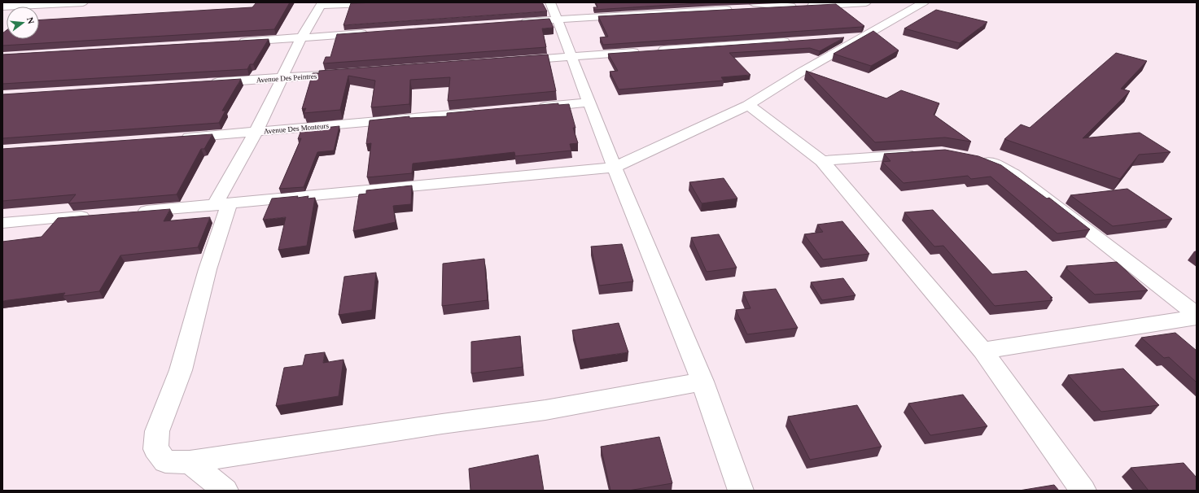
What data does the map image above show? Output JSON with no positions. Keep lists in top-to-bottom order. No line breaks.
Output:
{"streets":{"street":["Avenue Des Peintres","Avenue Des Monteurs"]},"north":"right"}
